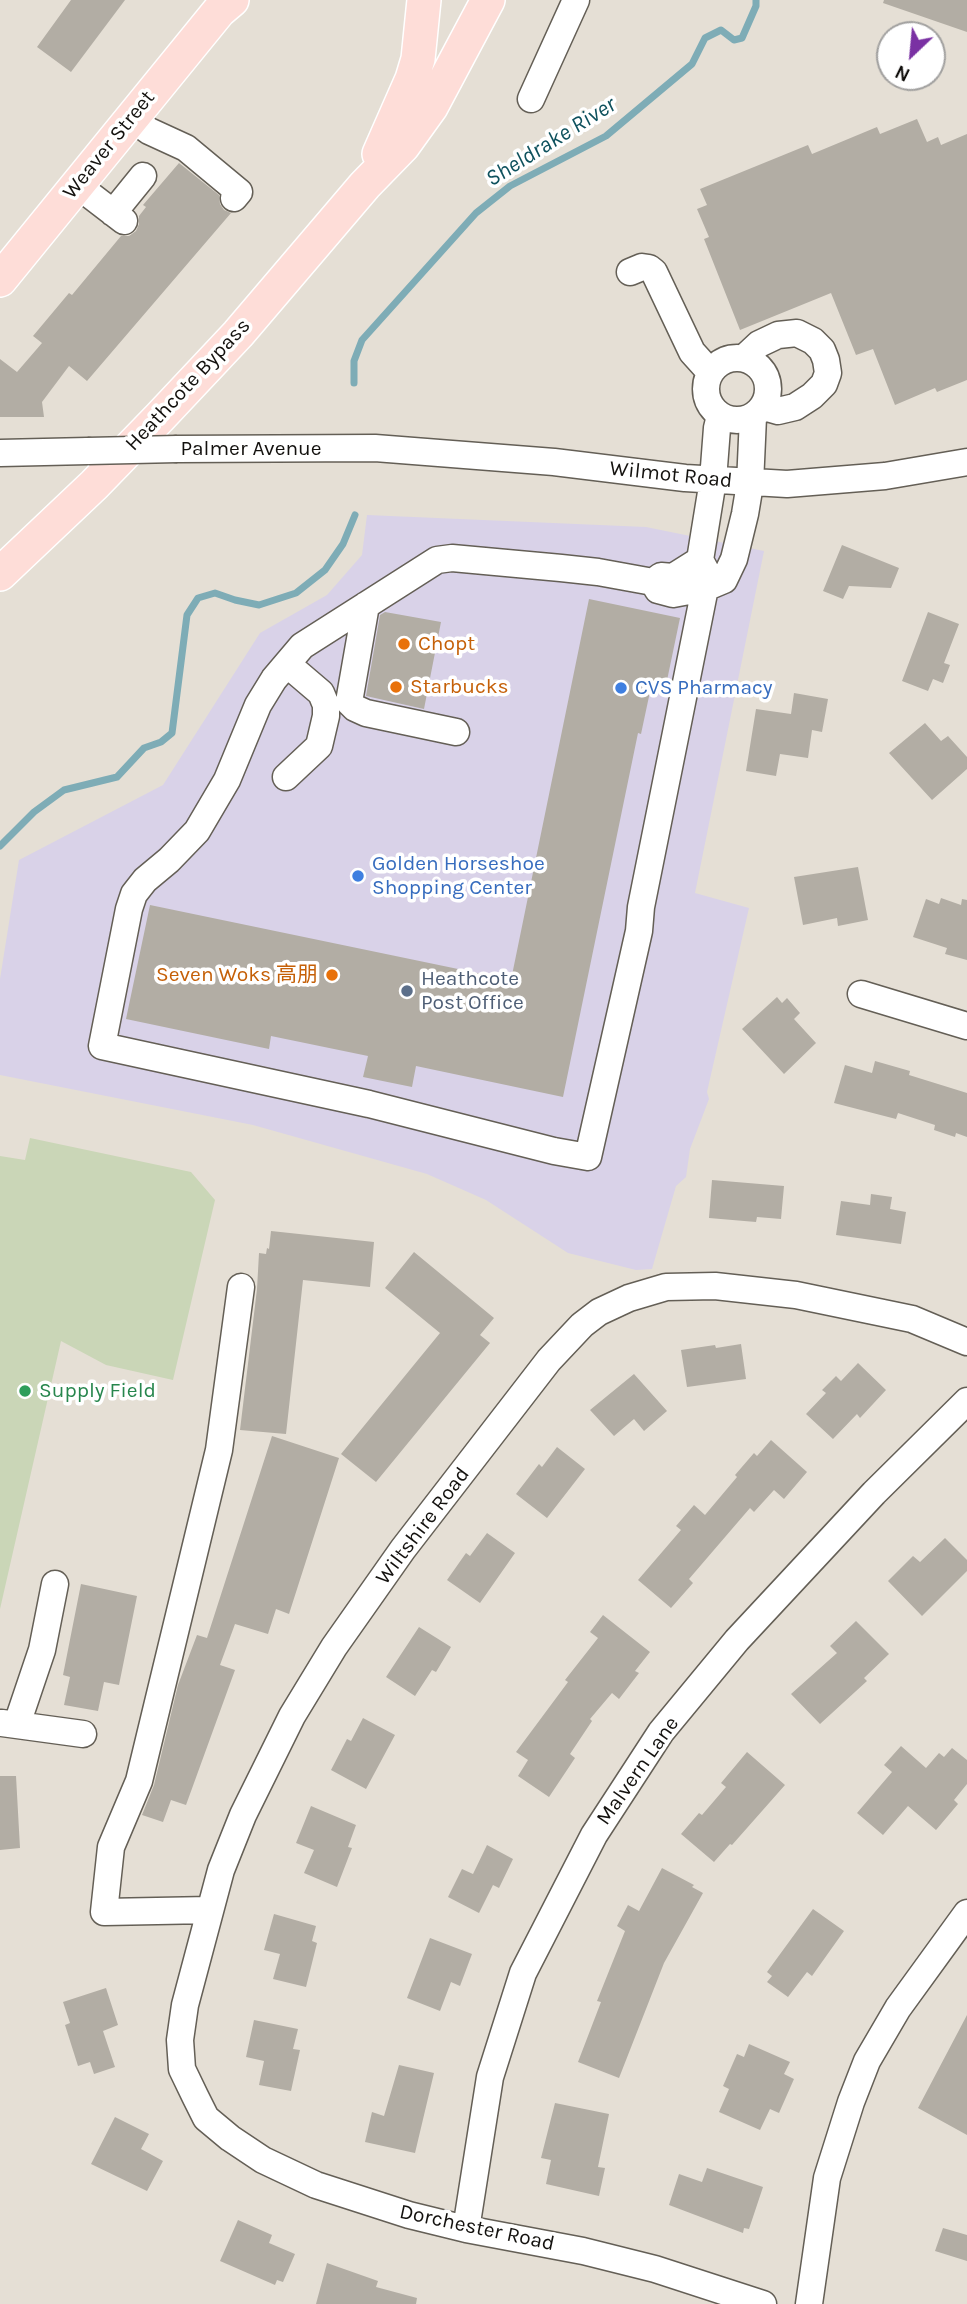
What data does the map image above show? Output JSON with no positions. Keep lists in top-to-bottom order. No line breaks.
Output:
{"streets":{"main road":["Weaver Street","Heathcote Bypass"],"street":["Palmer Avenue","Wilmot Road","Wiltshire Road","Malvern Lane","Dorchester Road"]},"crossings":[["Palmer Avenue","Wilmot Road"],["Wiltshire Road","Dorchester Road"],["Malvern Lane","Dorchester Road"]],"water":["Sheldrake River"],"places":["Chopt","Starbucks","CVS Pharmacy","Golden Horseshoe Shopping Center","Seven Woks 高朋","Heathcote Post Office","Supply Field"],"north":"bottom left"}
